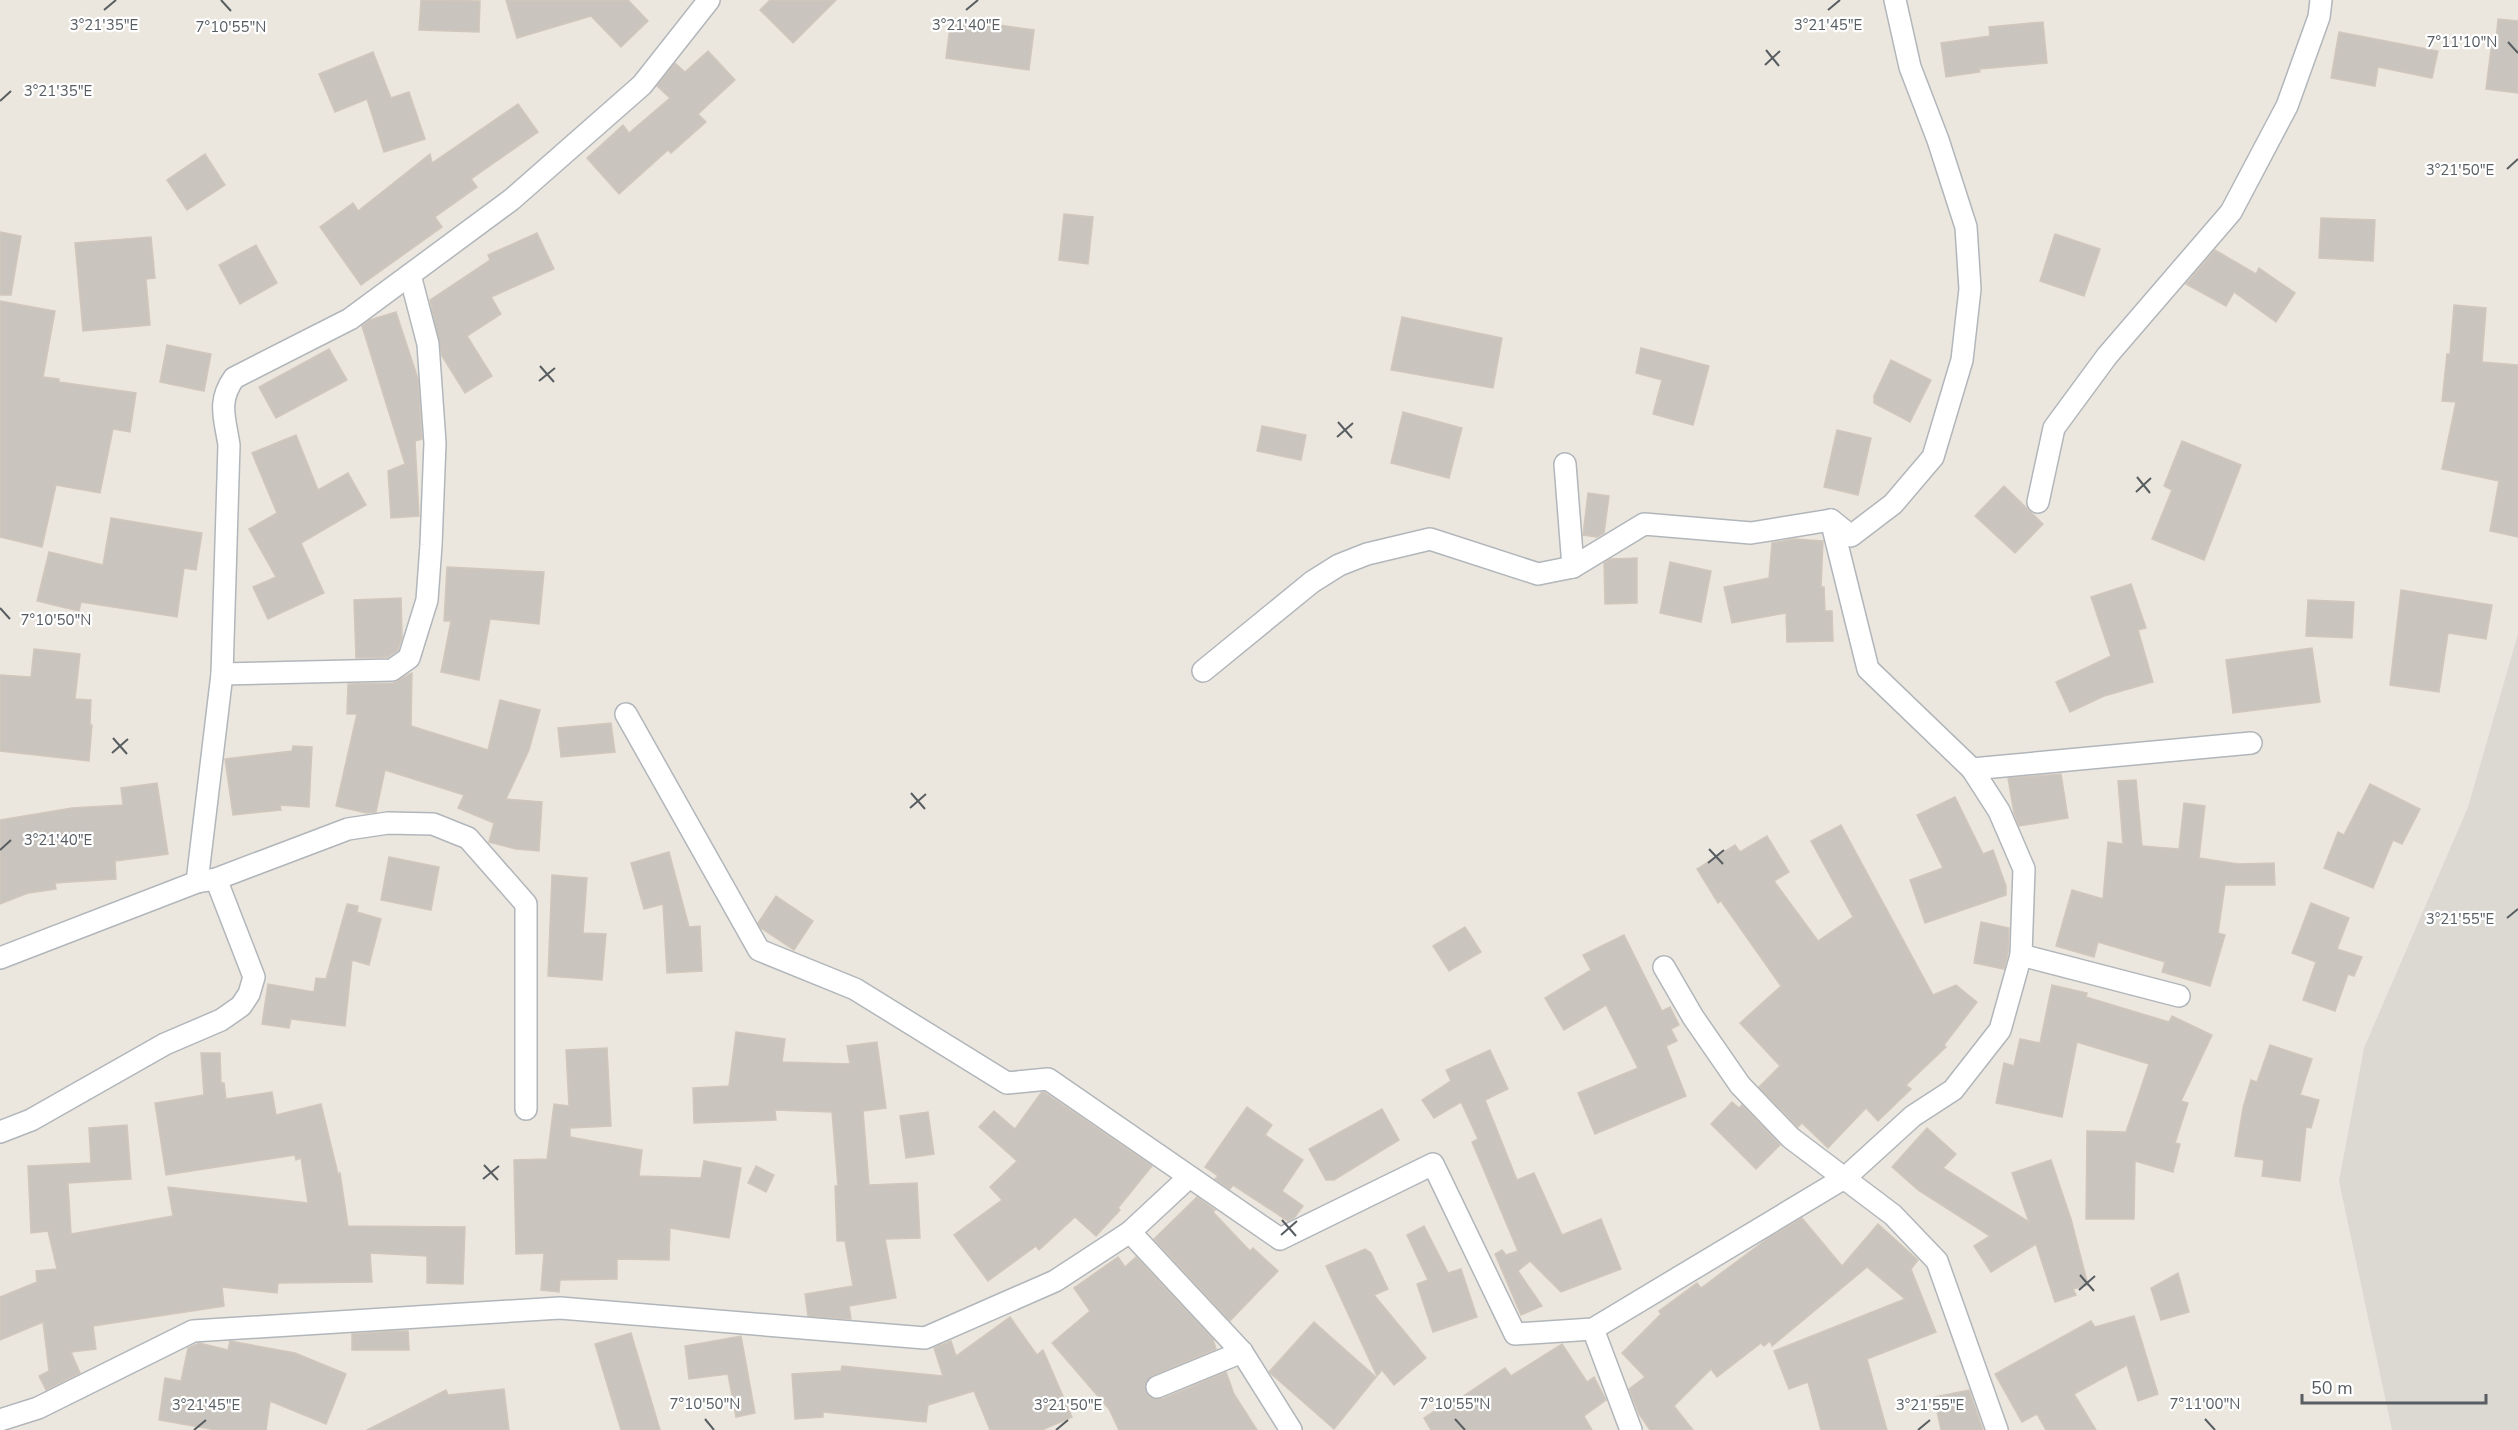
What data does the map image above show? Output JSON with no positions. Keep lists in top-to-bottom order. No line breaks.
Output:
{"scale_bar":"50 m","coordinates":["3°21'35\"E","3°21'40\"E","3°21'45\"E","7°10'55\"N","7°11'10\"N","3°21'50\"E","7°10'50\"N","3°21'55\"E","7°11'00\"N"]}
